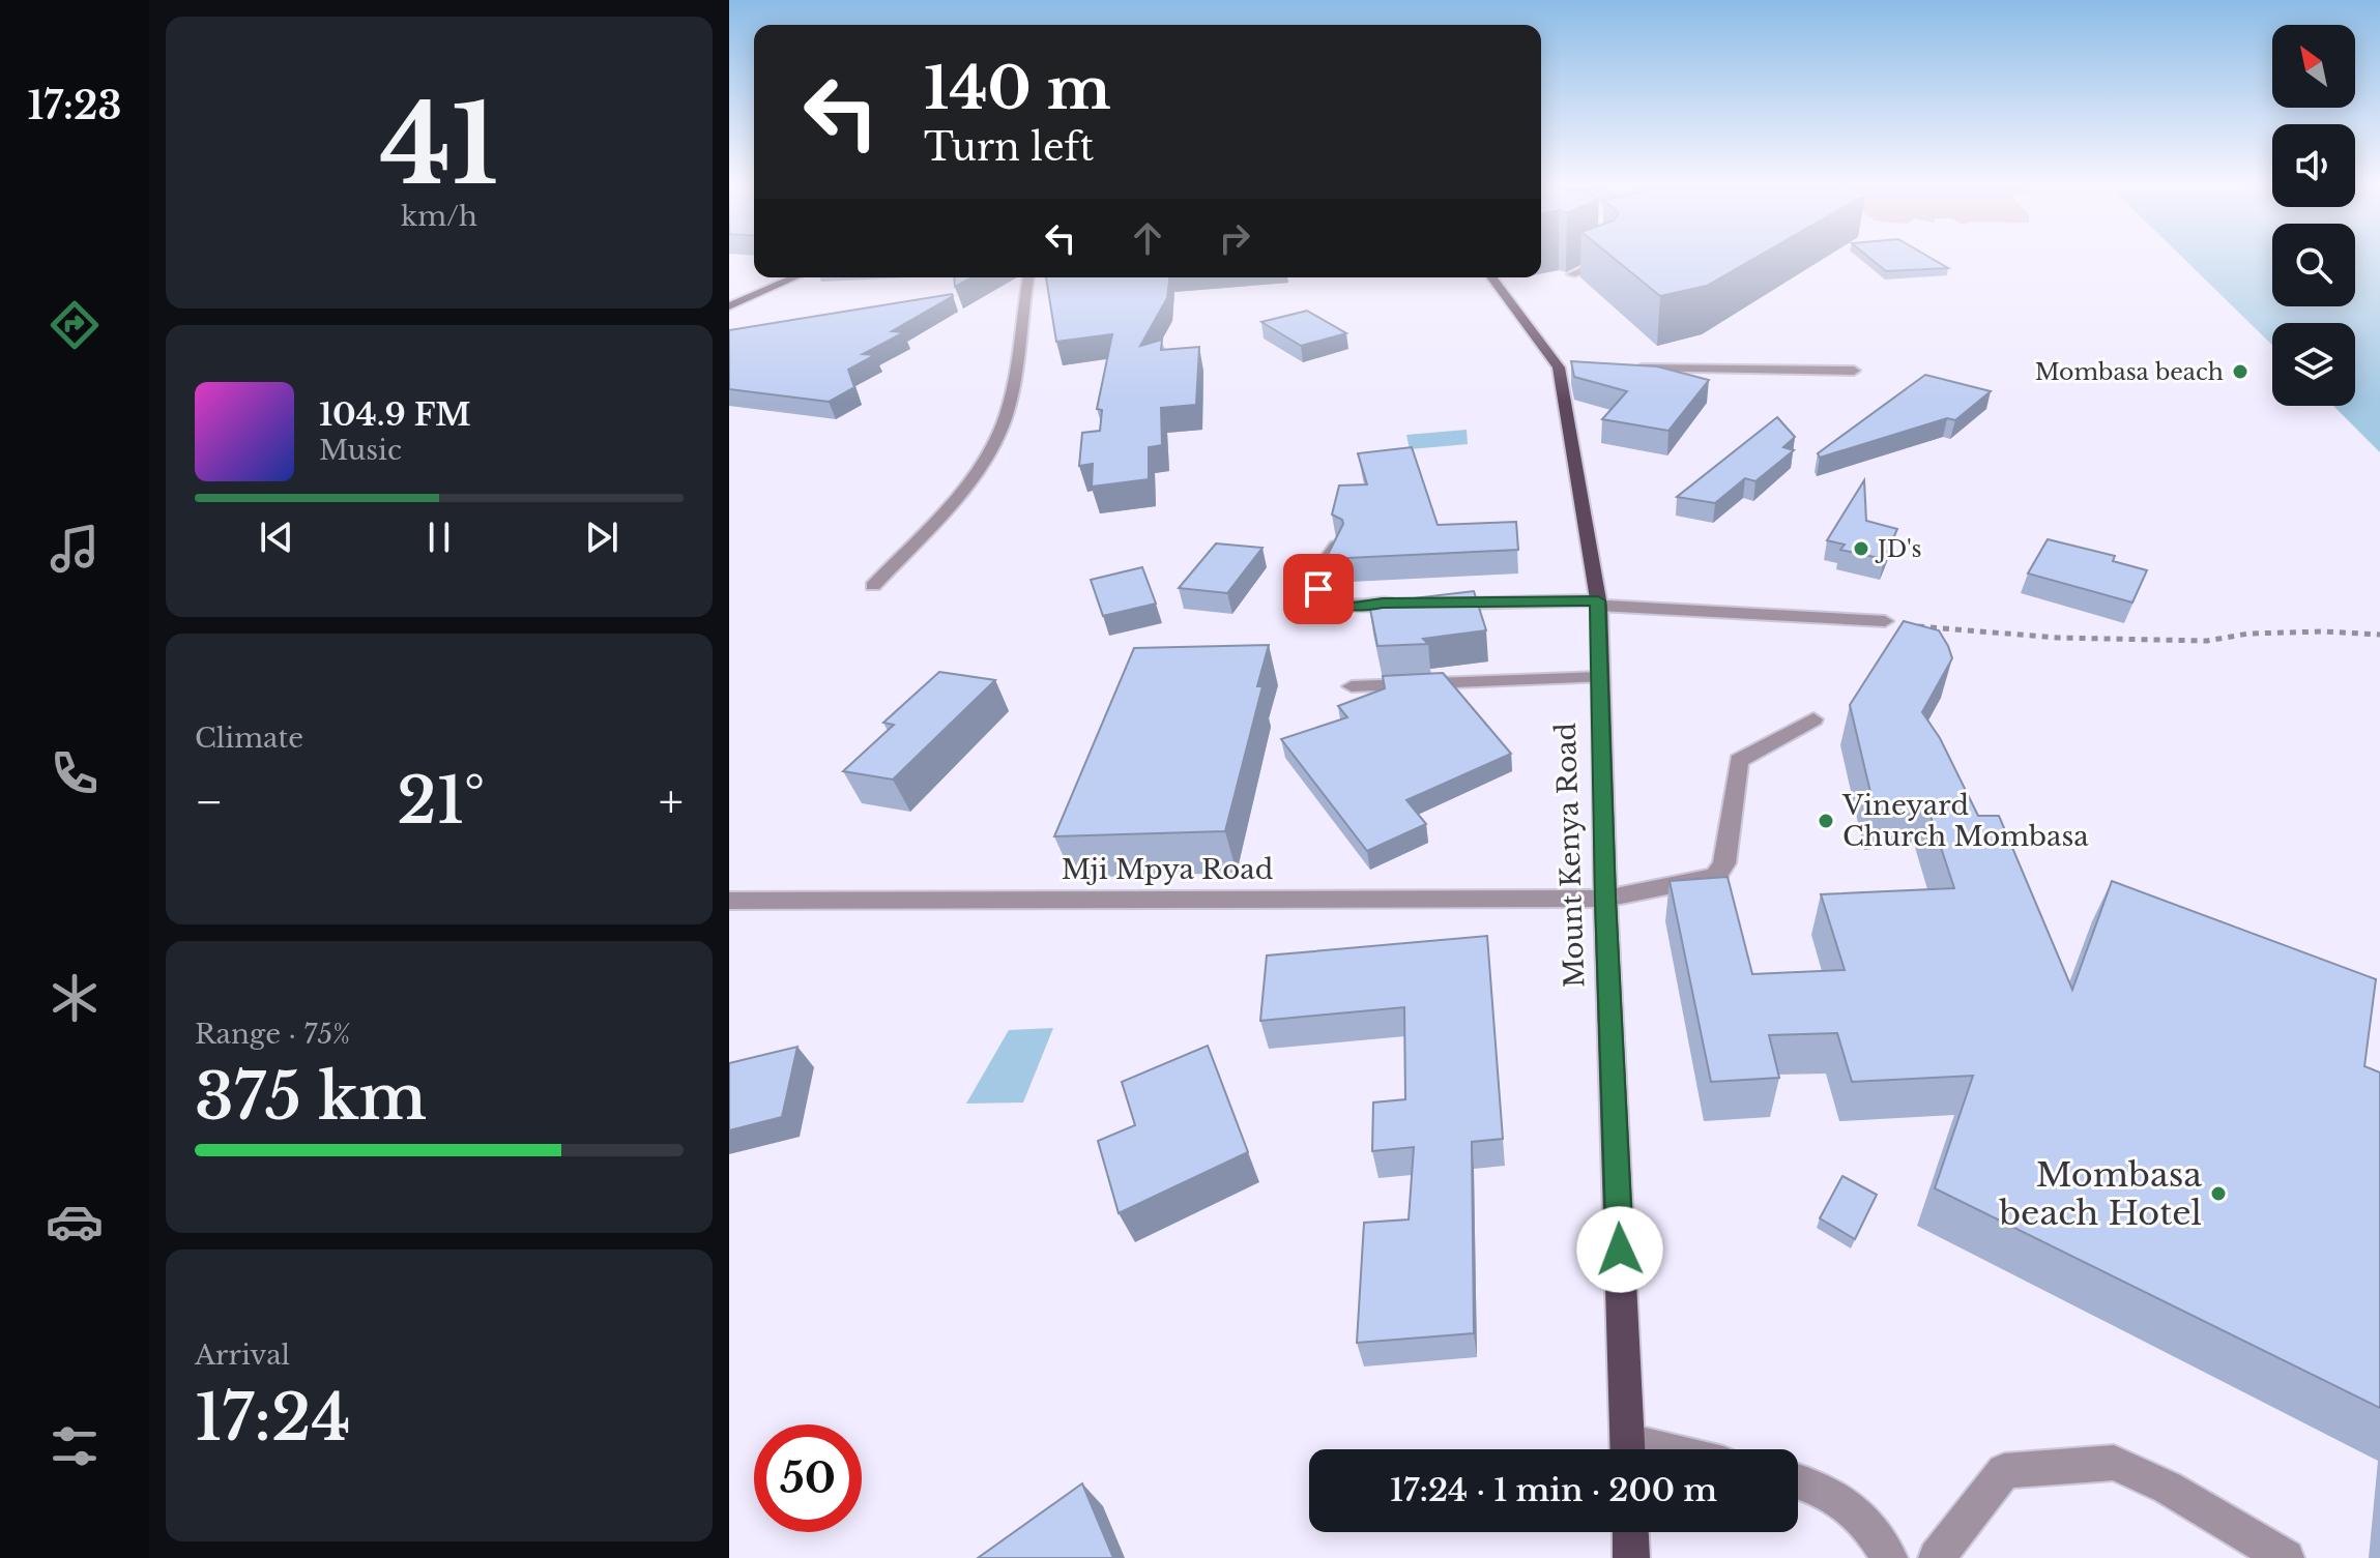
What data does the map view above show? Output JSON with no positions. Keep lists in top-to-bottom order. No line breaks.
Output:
{"streets":{"main road":["Mount Kenya Road"],"street":["Mji Mpya Road"]},"crossings":[["Mount Kenya Road","Mji Mpya Road"]],"places":["Mombasa beach","JD's","Vineyard Church Mombasa","Mombasa beach Hotel"],"north":"top left","page":{"tabs":"17:23","tile":[["41","km/h"],"Climate",["Range · 75%","375 km"],["Arrival","17:24"]],"turn":["140 m","Turn left"],"song":["104.9 FM","Music"],"heat":["−","21°","+"],"limit":"50","trip":"17:24 · 1 min · 200 m"}}
